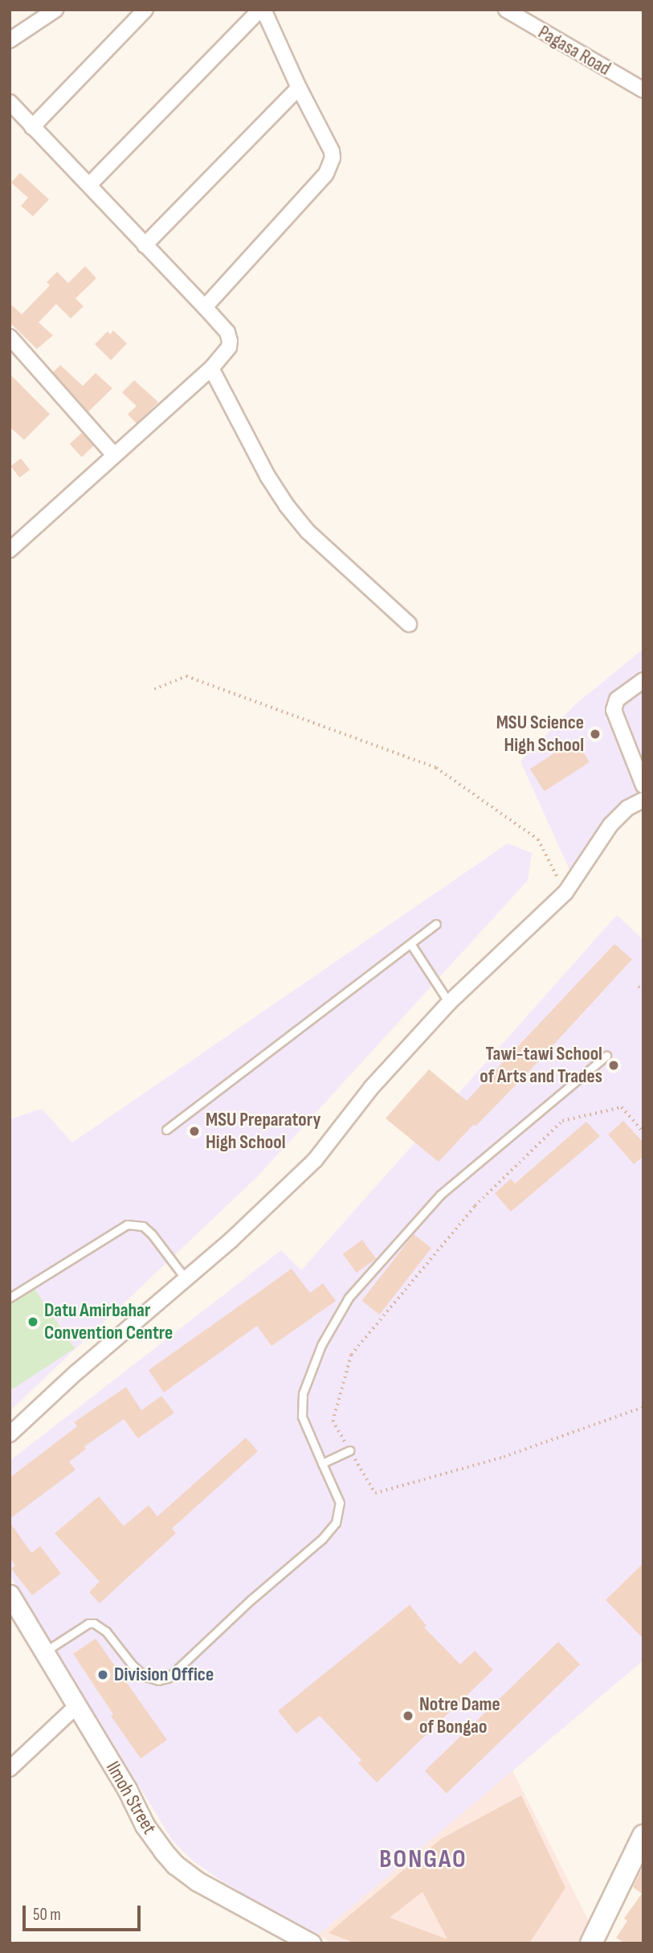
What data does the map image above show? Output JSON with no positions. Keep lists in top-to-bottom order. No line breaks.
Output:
{"streets":{"street":["Pagasa Road","Ilmoh Street"]},"districts":["BONGAO"],"places":["MSU Science High School","Tawi-tawi School of Arts and Trades","MSU Preparatory High School","Datu Amirbahar Convention Centre","Division Office","Notre Dame of Bongao"],"scale_bar":"50 m"}
